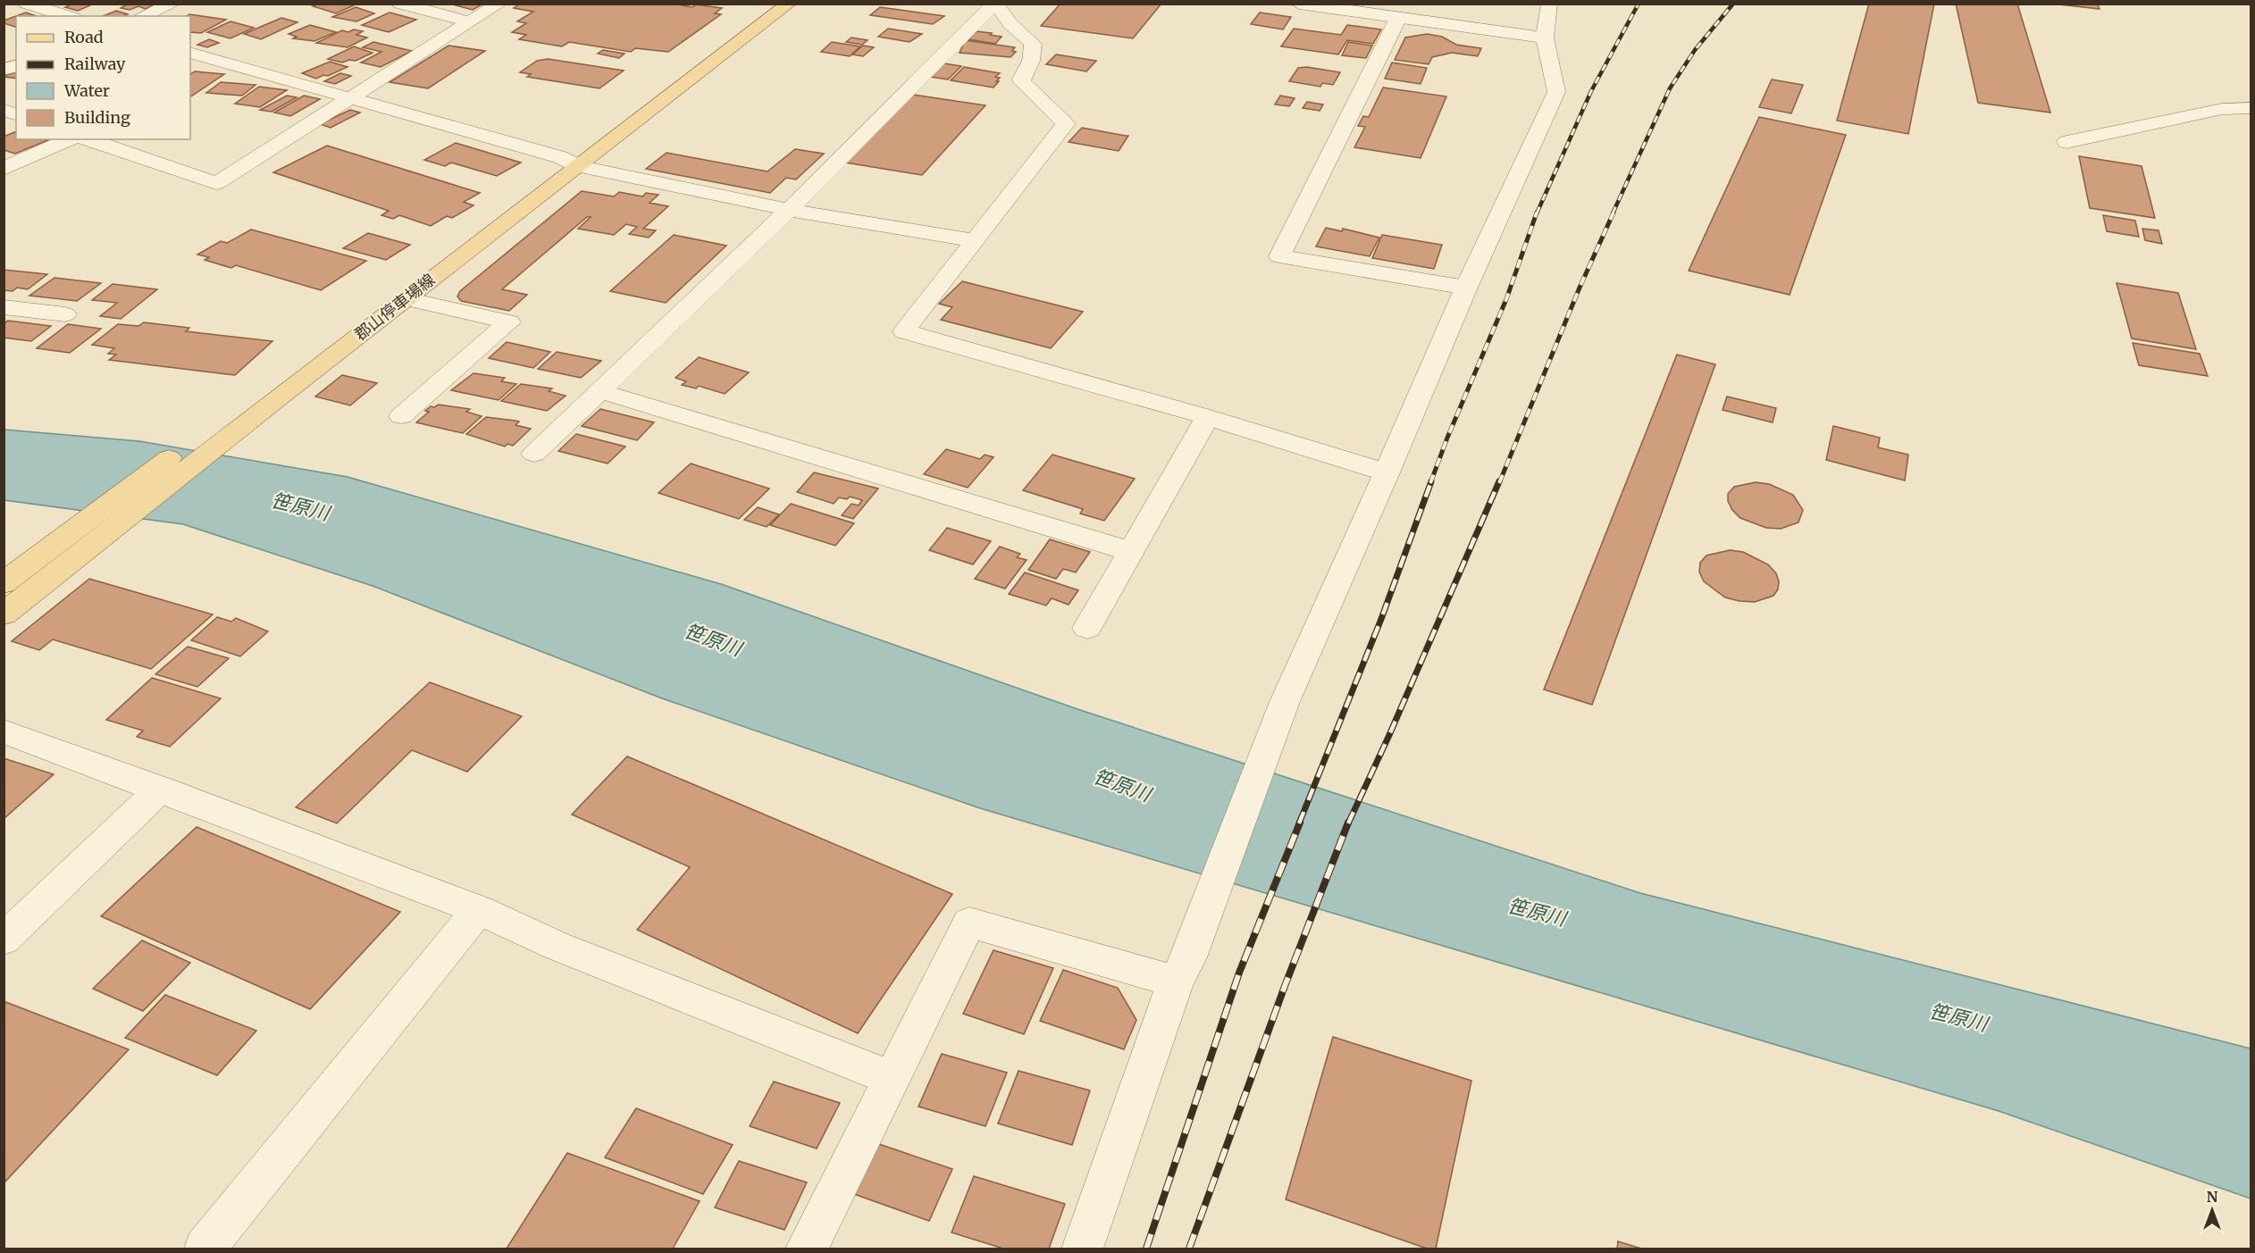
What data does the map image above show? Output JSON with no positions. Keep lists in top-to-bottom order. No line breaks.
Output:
{"streets":{"main road":["郡山停車場線"]},"water":["笹原川"],"legend":["Road","Railway","Water","Building"],"north":"top"}
